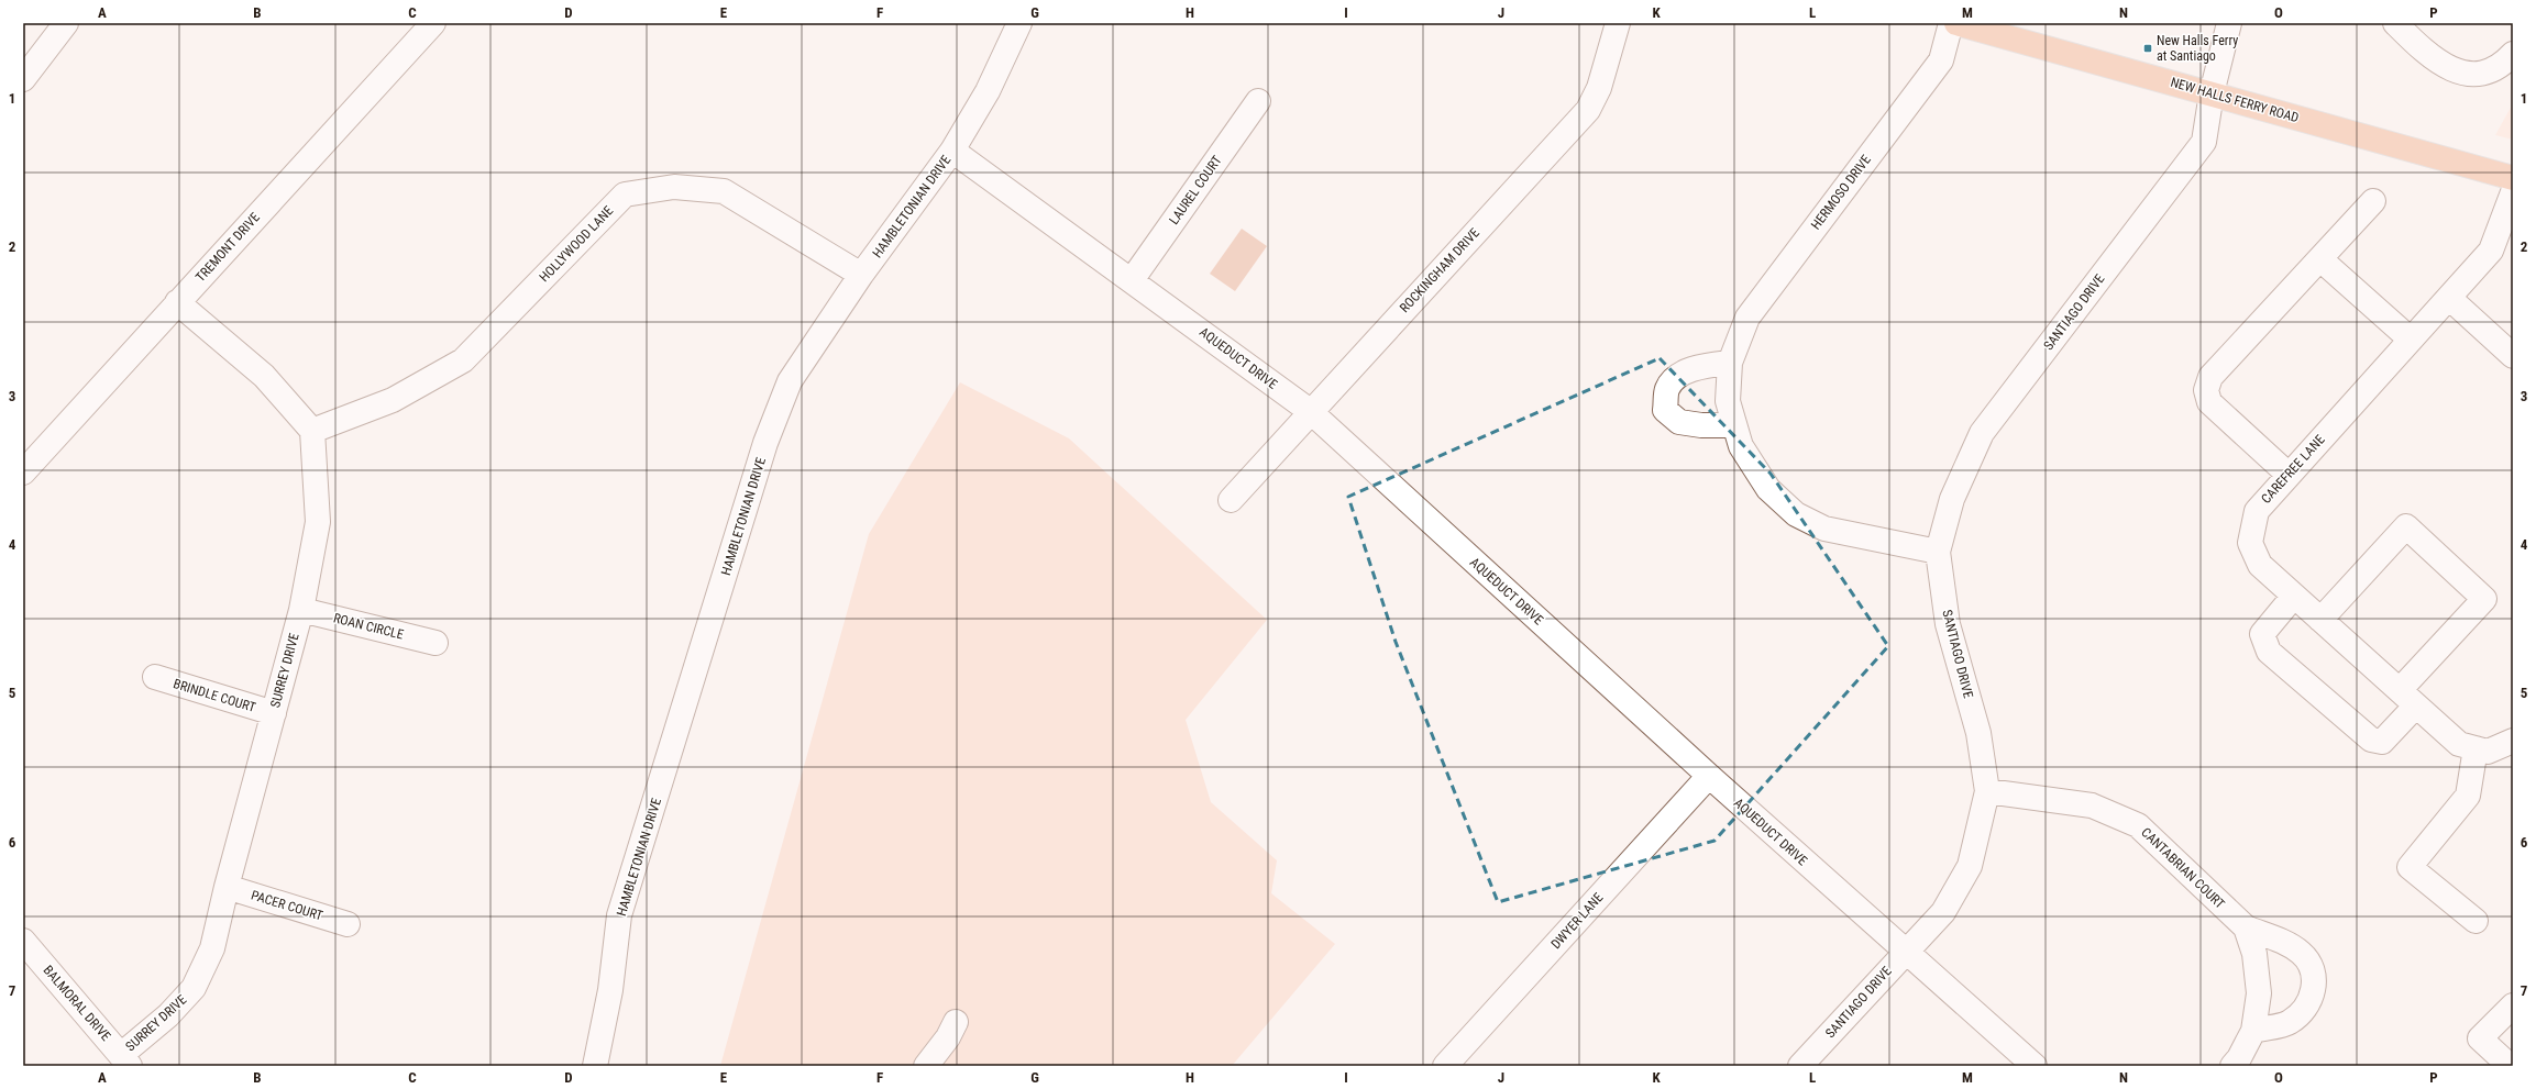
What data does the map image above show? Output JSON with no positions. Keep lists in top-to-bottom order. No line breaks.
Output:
{"streets":{"main road":["NEW HALLS FERRY ROAD"],"street":["LAUREL COURT","HERMOSO DRIVE","HAMBLETONIAN DRIVE","HOLLYWOOD LANE","TREMONT DRIVE","ROCKINGHAM DRIVE","SANTIAGO DRIVE","AQUEDUCT DRIVE","CAREFREE LANE","ROAN CIRCLE","SURREY DRIVE","BRINDLE COURT","CANTABRIAN COURT","PACER COURT","DWYER LANE","BALMORAL DRIVE"]},"crossings":[["NEW HALLS FERRY ROAD","SANTIAGO DRIVE"],["LAUREL COURT","AQUEDUCT DRIVE"],["HERMOSO DRIVE","SANTIAGO DRIVE"],["HAMBLETONIAN DRIVE","HOLLYWOOD LANE"],["HAMBLETONIAN DRIVE","AQUEDUCT DRIVE"],["HOLLYWOOD LANE","SURREY DRIVE"],["ROCKINGHAM DRIVE","AQUEDUCT DRIVE"],["SANTIAGO DRIVE","AQUEDUCT DRIVE"],["SANTIAGO DRIVE","CANTABRIAN COURT"],["AQUEDUCT DRIVE","DWYER LANE"],["ROAN CIRCLE","SURREY DRIVE"],["SURREY DRIVE","BRINDLE COURT"],["SURREY DRIVE","PACER COURT"],["SURREY DRIVE","BALMORAL DRIVE"]],"places":{"transit":["New Halls Ferry at Santiago"]},"grid":{"columns":["A","B","C","D","E","F","G","H","I","J","K","L","M","N","O","P"],"rows":["1","2","3","4","5","6","7"]}}
